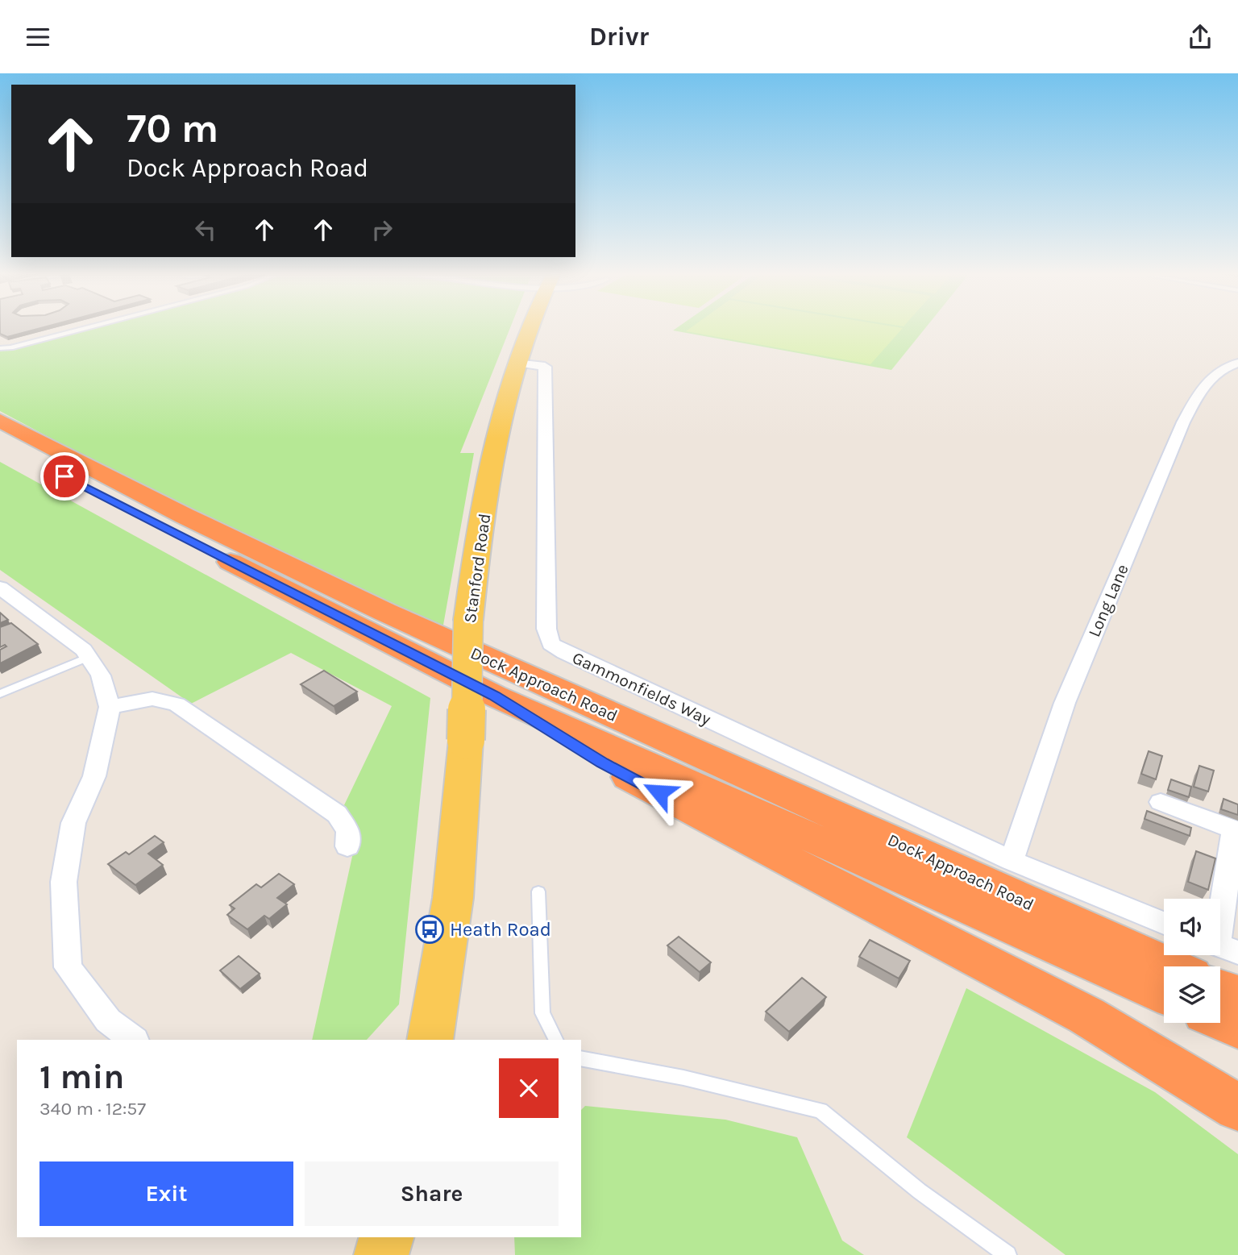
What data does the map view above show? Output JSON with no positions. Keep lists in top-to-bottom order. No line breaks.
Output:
{"streets":{"highway":["Dock Approach Road"],"main road":["Stanford Road"],"street":["Long Lane","Gammonfields Way"]},"crossings":[["Stanford Road","Gammonfields Way"],["Long Lane","Gammonfields Way"]],"places":{"bus stop":["Heath Road"]},"page":{"header":"Drivr","turn":["70 m","Dock Approach Road"],"heading":["1 min","340 m · 12:57"],"buttons":["Exit","Share"]}}
